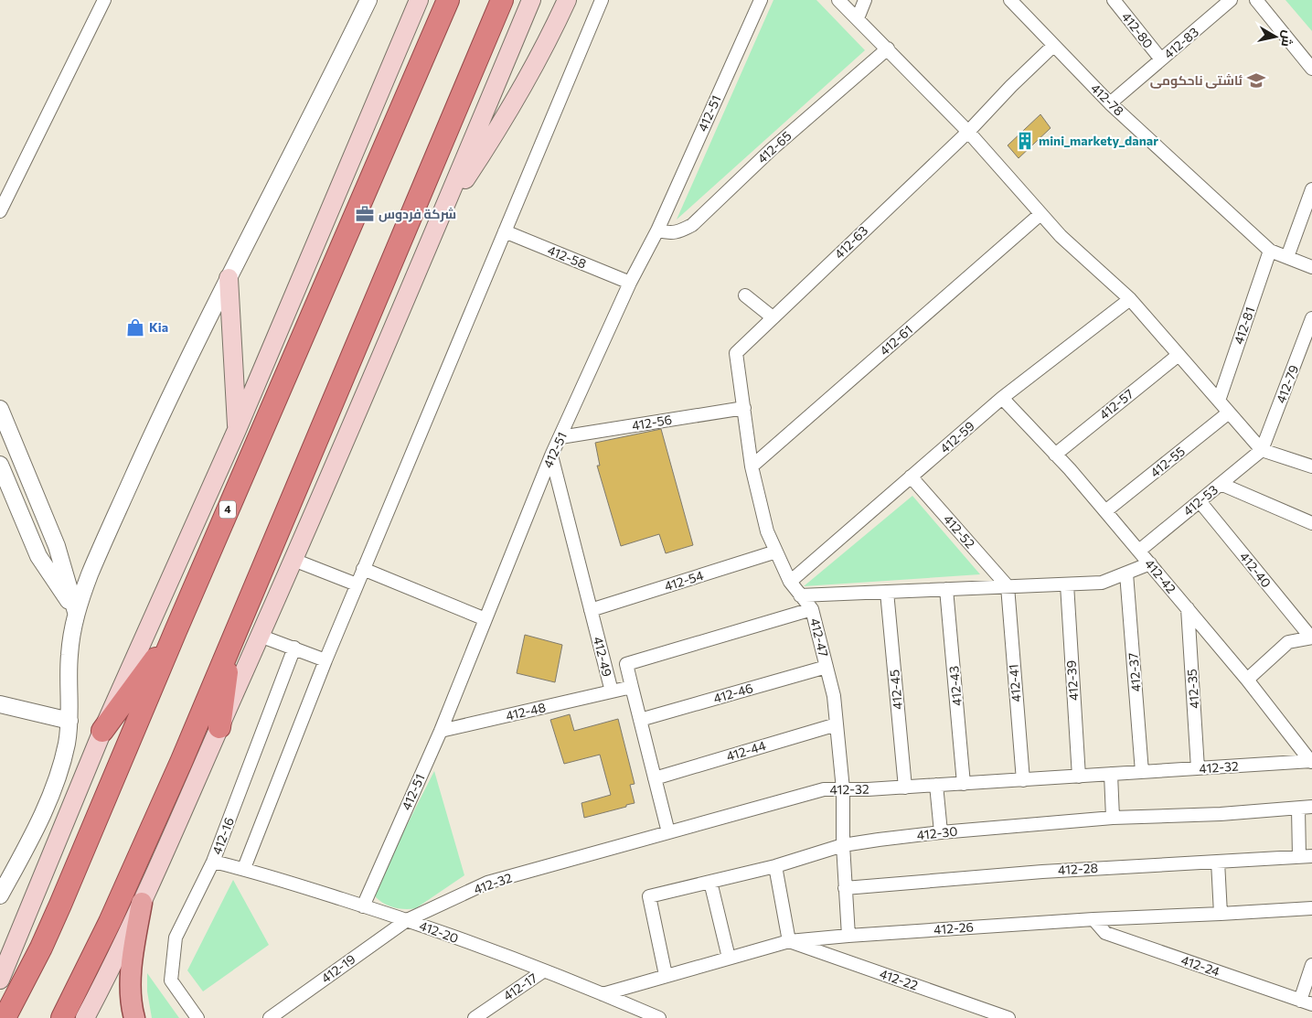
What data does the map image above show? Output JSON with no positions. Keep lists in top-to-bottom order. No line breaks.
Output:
{"streets":{"highway":["4"],"street":["412-80","412-83","412-78","412-51","412-65","412-63","412-58","412-81","412-61","412-79","412-57","412-56","412-59","412-55","412-53","412-52","412-40","412-42","412-54","412-47","412-49","412-37","412-39","412-41","412-43","412-35","412-45","412-46","412-48","412-44","412-32","412-30","412-16","412-28","412-26","412-20","412-24","412-19","412-22","412-17"]},"crossings":[["412-80","412-83"],["412-83","412-78"],["412-78","412-81"],["412-51","412-65"],["412-51","412-58"],["412-51","412-56"],["412-51","412-49"],["412-51","412-48"],["412-51","412-20"],["412-63","412-47"],["412-61","412-47"],["412-79","412-53"],["412-57","412-42"],["412-56","412-47"],["412-59","412-52"],["412-59","412-42"],["412-59","412-47"],["412-55","412-42"],["412-53","412-40"],["412-53","412-42"],["412-52","412-41"],["412-42","412-35"],["412-42","412-32"],["412-54","412-47"],["412-54","412-49"],["412-47","412-46"],["412-47","412-44"],["412-47","412-32"],["412-47","412-30"],["412-47","412-28"],["412-47","412-26"],["412-49","412-48"],["412-37","412-32"],["412-39","412-32"],["412-41","412-32"],["412-43","412-32"],["412-35","412-32"],["412-45","412-32"],["412-32","412-20"],["412-32","412-19"],["412-30","412-26"],["412-16","412-20"],["412-26","412-20"],["412-26","412-24"],["412-26","412-22"],["412-20","412-19"],["412-20","412-17"]],"places":{"school or university":["ئاشتی ناحکومی"],"building":["mini_markety_danar"],"office":["شركة فردوس"],"shop":["Kia"]},"north":"right"}
